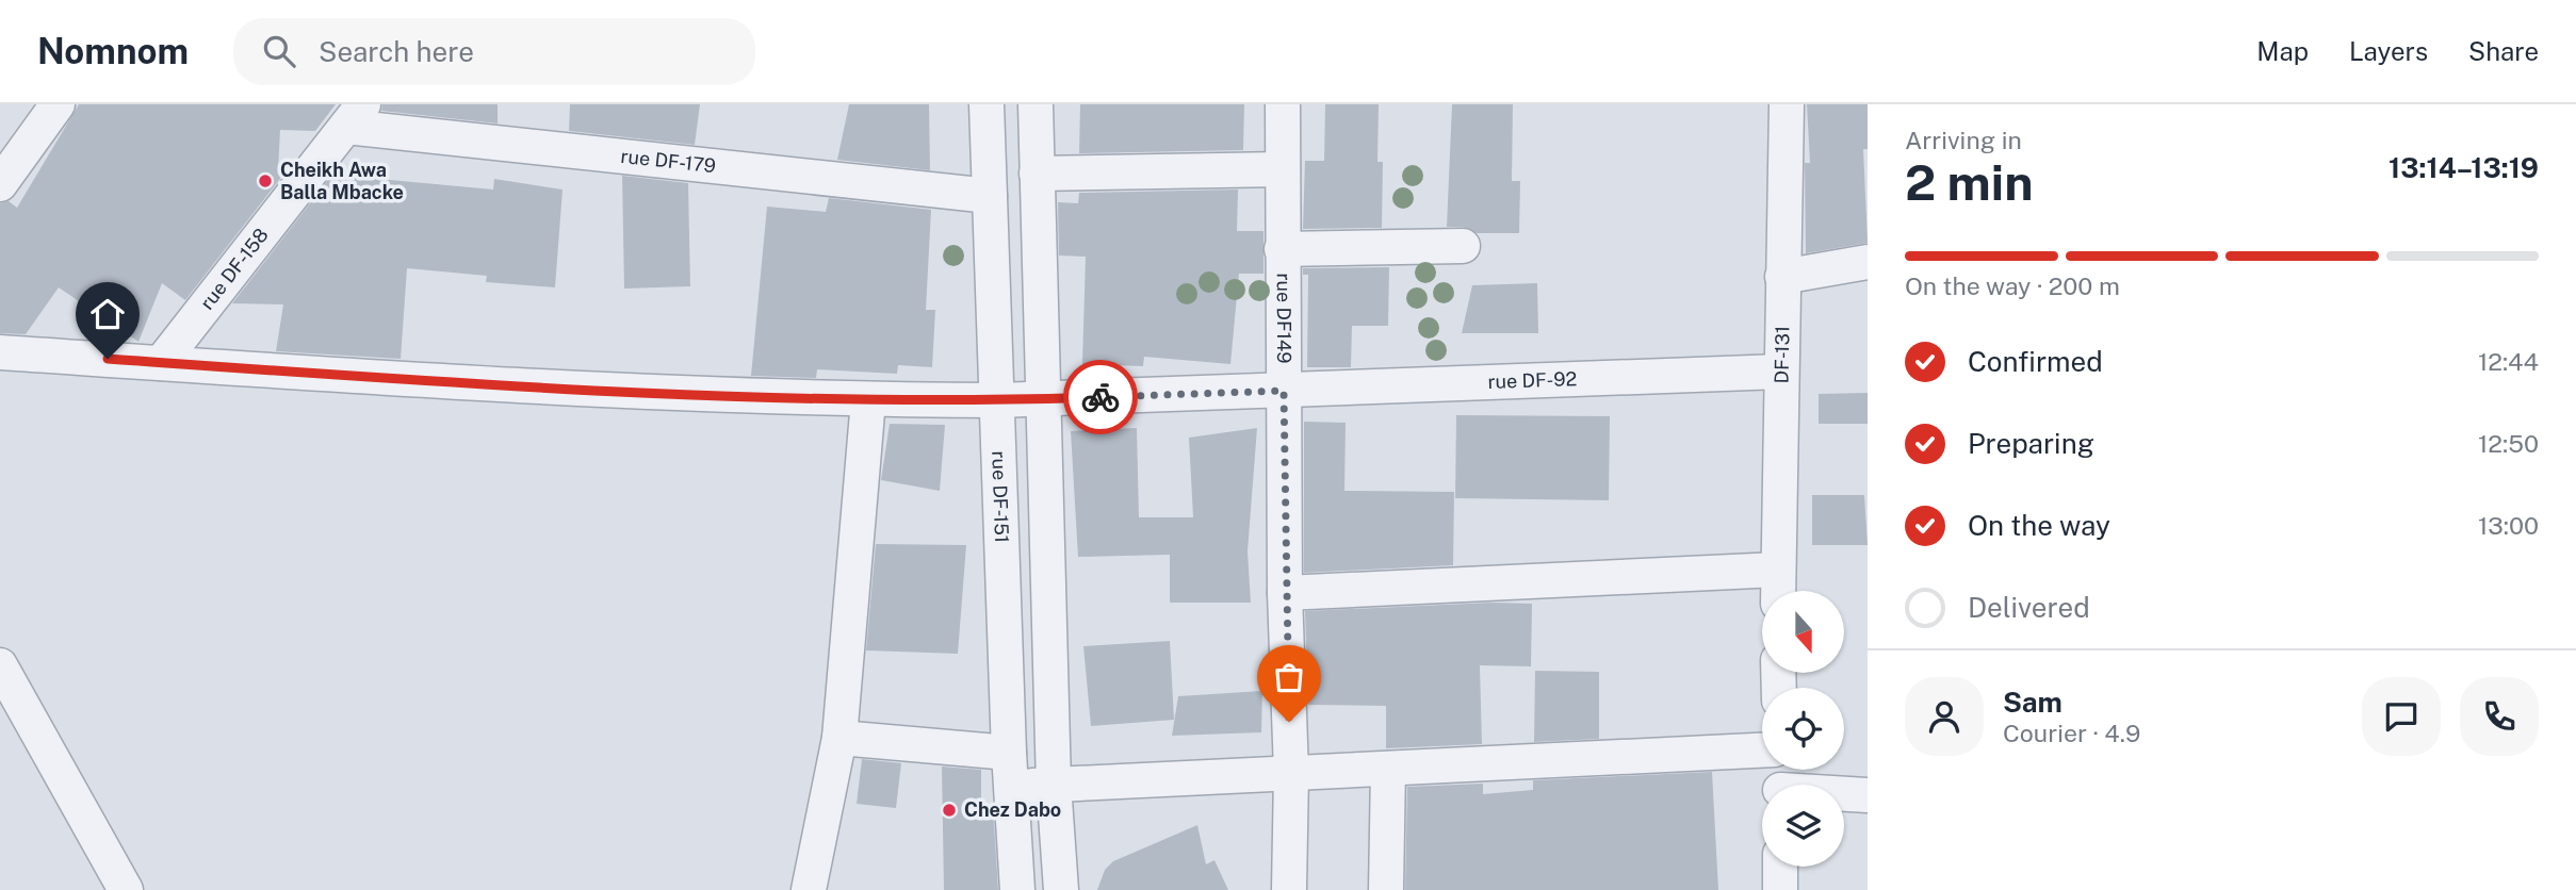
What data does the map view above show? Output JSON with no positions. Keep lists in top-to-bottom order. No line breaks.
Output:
{"streets":{"street":["rue DF-179","rue DF-158","rue DF149","DF-131","rue DF-92","rue DF-151"]},"crossings":[["rue DF-179","rue DF-158"],["rue DF-179","rue DF-151"],["rue DF-158","rue DF-92"],["rue DF149","rue DF-92"],["DF-131","rue DF-92"],["rue DF-92","rue DF-151"]],"places":["Cheikh Awa Balla Mbacke","Chez Dabo"],"north":"bottom","page":{"header":"Nomnom","search":"Search here","nav":["Map","Layers","Share"],"heading":["2 min","Arriving in","13:14–13:19"],"panel":["Sam","Courier · 4.9"],"bar":"On the way · 200 m","list":[["Confirmed","12:44"],["Preparing","12:50"],["On the way","13:00"],"Delivered"]}}
